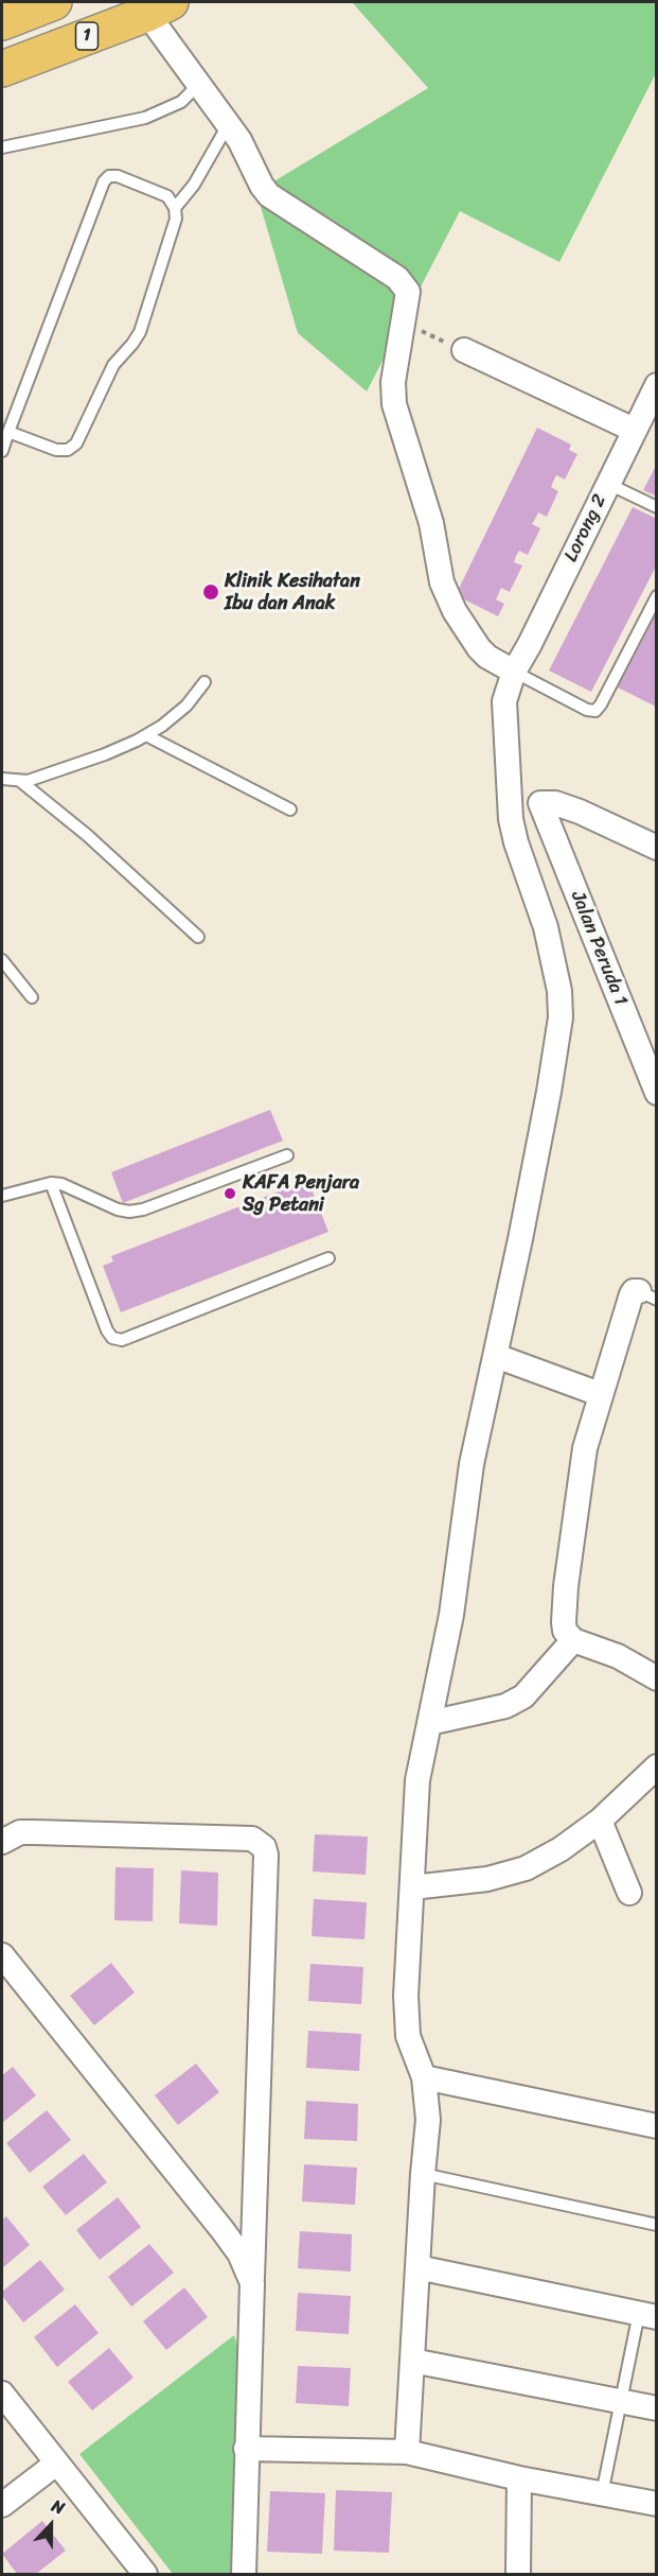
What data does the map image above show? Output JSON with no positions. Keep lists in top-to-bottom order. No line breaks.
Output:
{"streets":{"main road":["1"],"street":["Lorong 2","Jalan Peruda 1"]},"places":["Klinik Kesihatan Ibu dan Anak","KAFA Penjara Sg Petani"],"north":"top"}
